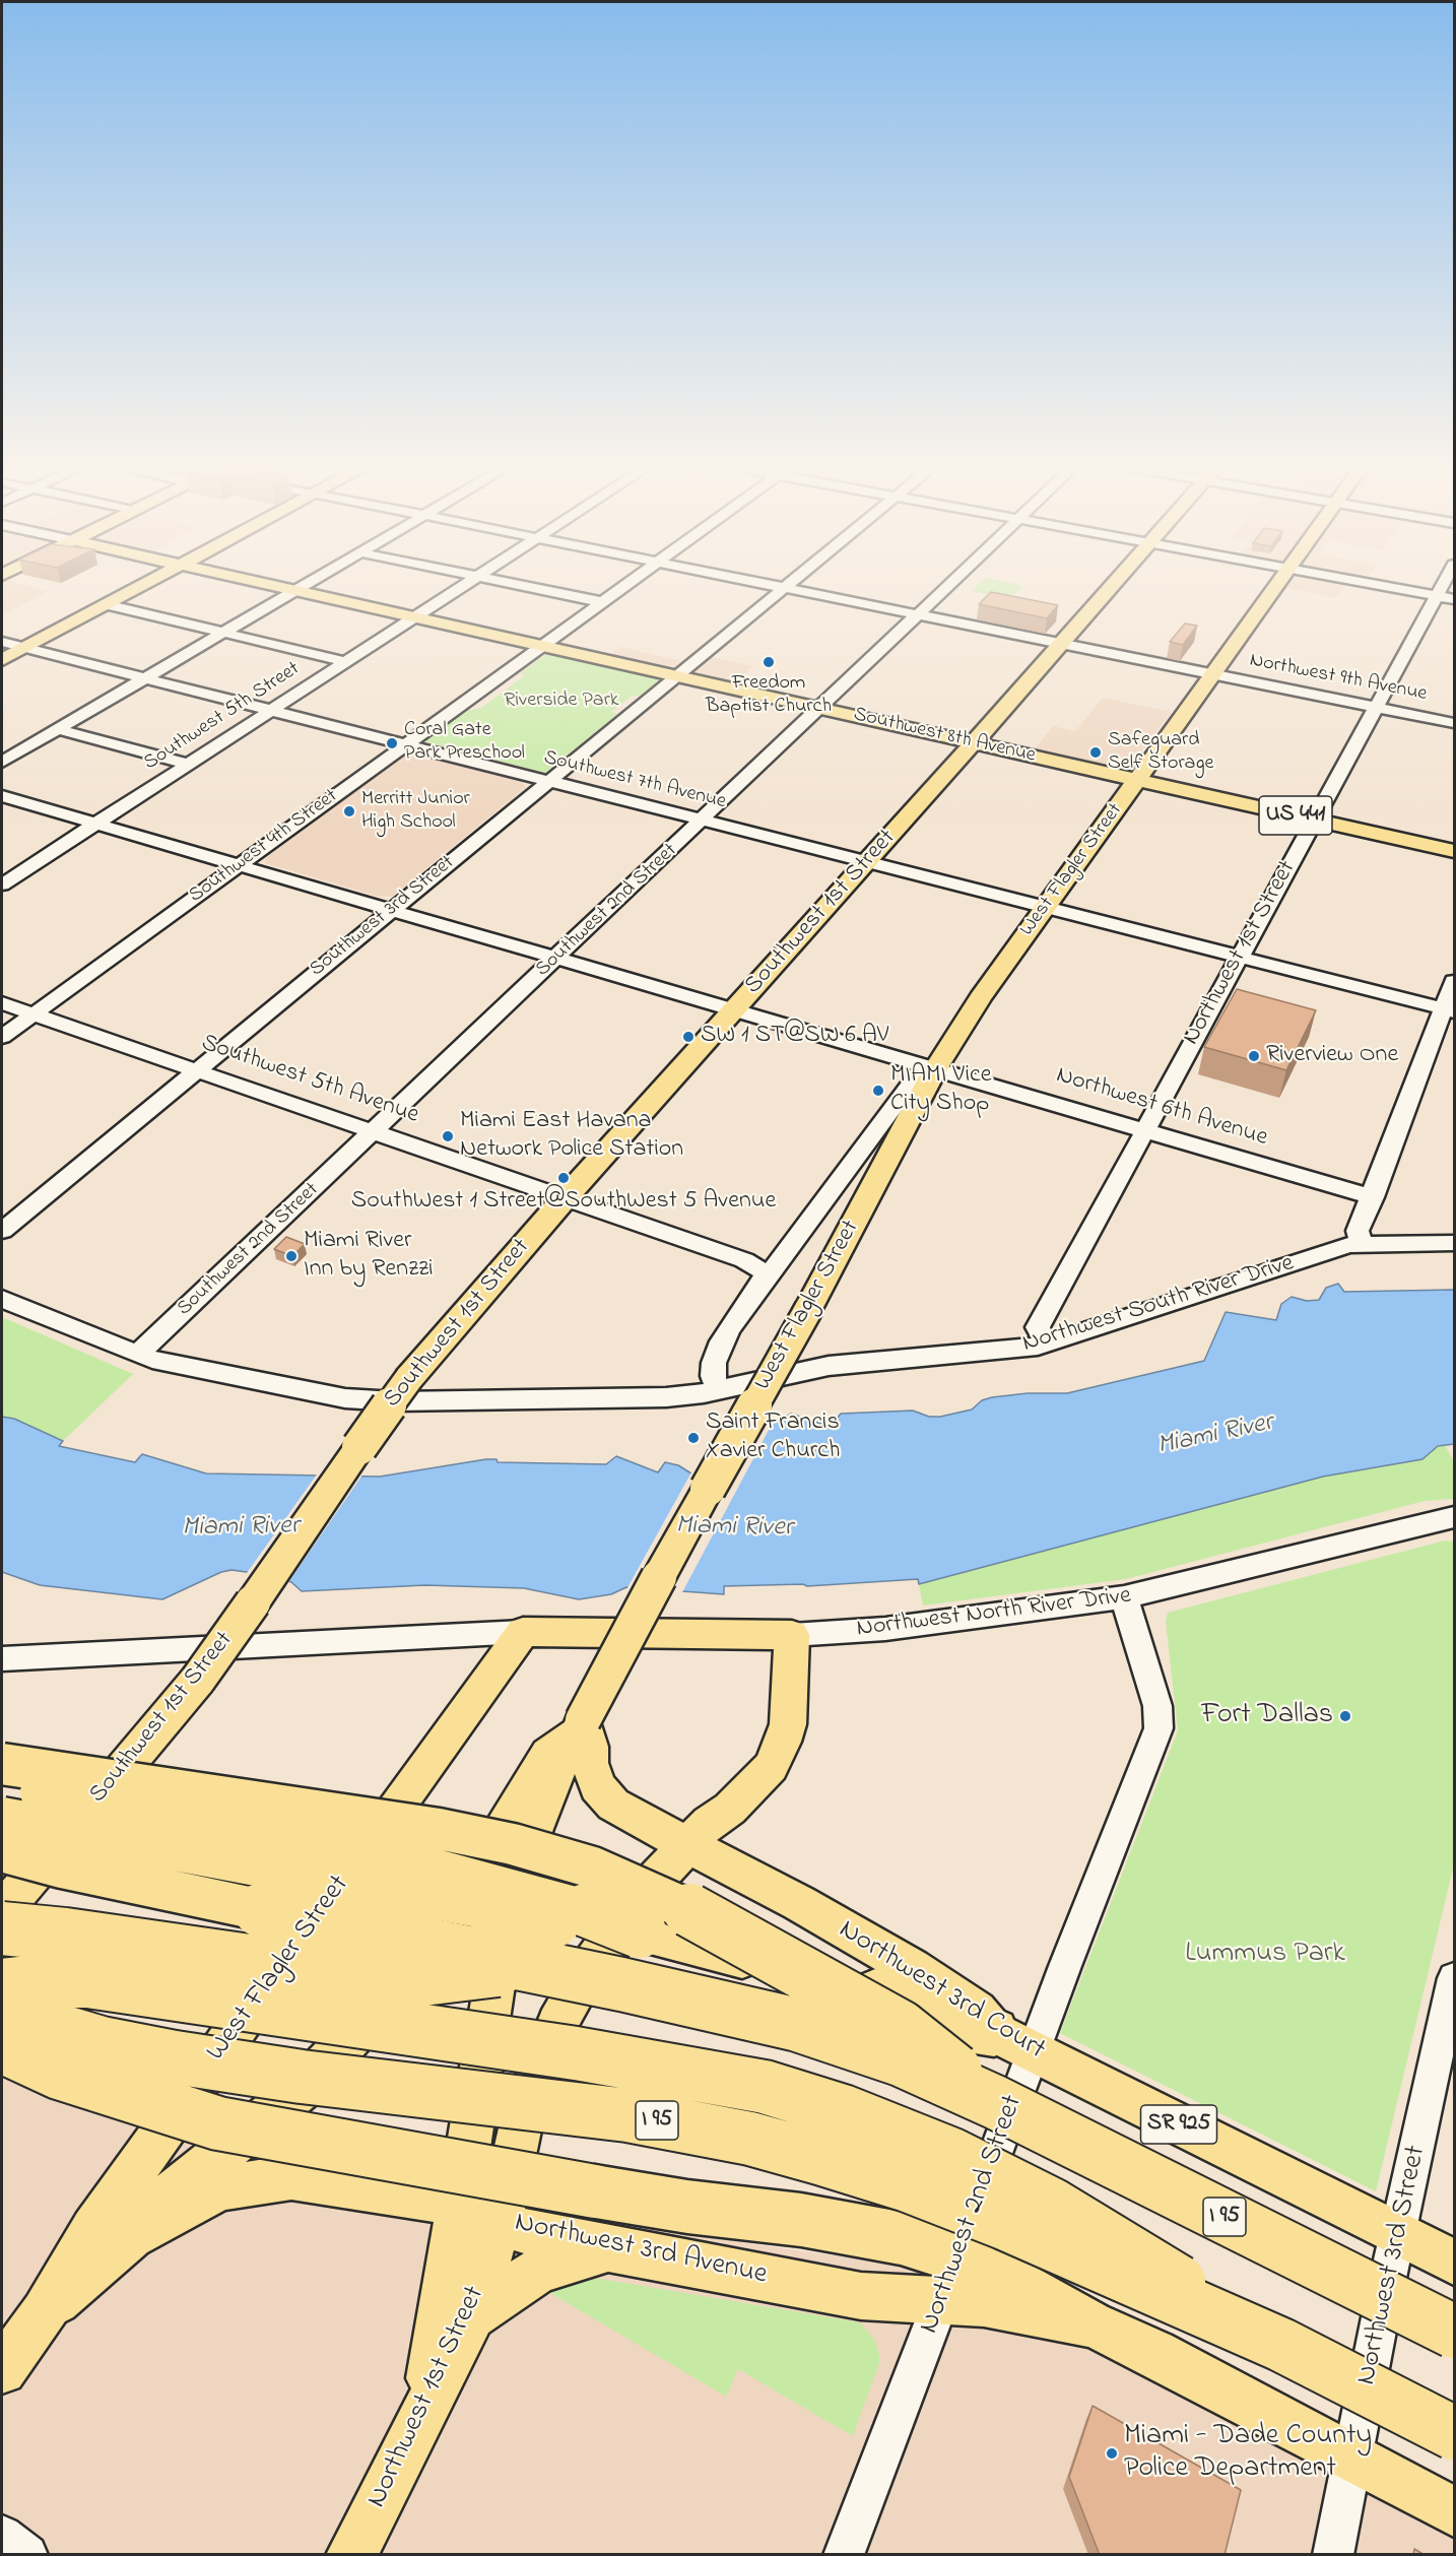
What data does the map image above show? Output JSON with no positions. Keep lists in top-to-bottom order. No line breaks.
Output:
{"streets":{"highway":["I 95"],"main road":["Southwest 8th Avenue","US 441","West Flagler Street","Southwest 1st Street","Northwest 1st Street","Northwest North River Drive","Northwest 3rd Court","SR 925","Northwest 3rd Avenue"],"street":["Northwest 9th Avenue","Southwest 5th Street","Southwest 7th Avenue","Southwest 4th Street","Southwest 2nd Street","Southwest 3rd Street","Southwest 5th Avenue","Northwest 6th Avenue","Northwest South River Drive","Northwest 2nd Street","Northwest 3rd Street"]},"crossings":[["Northwest 9th Avenue","West Flagler Street"],["Northwest 9th Avenue","Southwest 2nd Street"],["Northwest 9th Avenue","Southwest 1st Street"],["Northwest 9th Avenue","Southwest 3rd Street"],["Northwest 9th Avenue","Northwest 1st Street"],["Southwest 5th Street","Southwest 8th Avenue"],["Southwest 5th Street","Southwest 7th Avenue"],["Southwest 5th Street","Northwest 6th Avenue"],["Southwest 8th Avenue","US 441"],["Southwest 8th Avenue","Southwest 4th Street"],["Southwest 8th Avenue","West Flagler Street"],["Southwest 8th Avenue","Southwest 2nd Street"],["Southwest 8th Avenue","Southwest 1st Street"],["Southwest 8th Avenue","Southwest 3rd Street"],["Southwest 7th Avenue","Southwest 4th Street"],["Southwest 7th Avenue","West Flagler Street"],["Southwest 7th Avenue","Southwest 2nd Street"],["Southwest 7th Avenue","Southwest 1st Street"],["Southwest 7th Avenue","Southwest 3rd Street"],["Southwest 7th Avenue","Northwest 1st Street"],["US 441","West Flagler Street"],["US 441","Northwest 1st Street"],["Southwest 4th Street","Southwest 5th Avenue"],["Southwest 4th Street","Northwest 6th Avenue"],["West Flagler Street","Northwest 1st Street"],["West Flagler Street","Southwest 5th Avenue"],["West Flagler Street","Northwest 6th Avenue"],["West Flagler Street","Northwest South River Drive"],["West Flagler Street","Northwest North River Drive"],["West Flagler Street","Northwest 3rd Court"],["West Flagler Street","Northwest 3rd Avenue"],["Southwest 2nd Street","Southwest 5th Avenue"],["Southwest 2nd Street","Northwest 6th Avenue"],["Southwest 2nd Street","Northwest South River Drive"],["Southwest 1st Street","Southwest 5th Avenue"],["Southwest 1st Street","Northwest 6th Avenue"],["Southwest 3rd Street","Southwest 5th Avenue"],["Southwest 3rd Street","Northwest 6th Avenue"],["Northwest 1st Street","Northwest 6th Avenue"],["Northwest 1st Street","Northwest South River Drive"],["Northwest 1st Street","Northwest North River Drive"],["Northwest 1st Street","Northwest 3rd Court"],["Northwest 1st Street","Northwest 3rd Avenue"],["Northwest North River Drive","Northwest 2nd Street"],["Northwest 3rd Court","Northwest 2nd Street"],["Northwest 3rd Court","Northwest 3rd Street"],["Northwest 2nd Street","Northwest 3rd Avenue"],["Northwest 3rd Avenue","Northwest 3rd Street"]],"water":["Miami River"],"parks":["Riverside Park","Lummus Park"],"places":["Freedom Baptist Church","Coral Gate Park Preschool","Safeguard Self Storage","Merritt Junior High School","SW 1 ST@SW 6 AV","Riverview One","MIAMI Vice City Shop","Miami East Havana Network Police Station","SouthWest 1 Street@SouthWest 5 Avenue","Miami River Inn by Renzzi","Saint Francis Xavier Church","Fort Dallas","Miami - Dade County Police Department"]}
